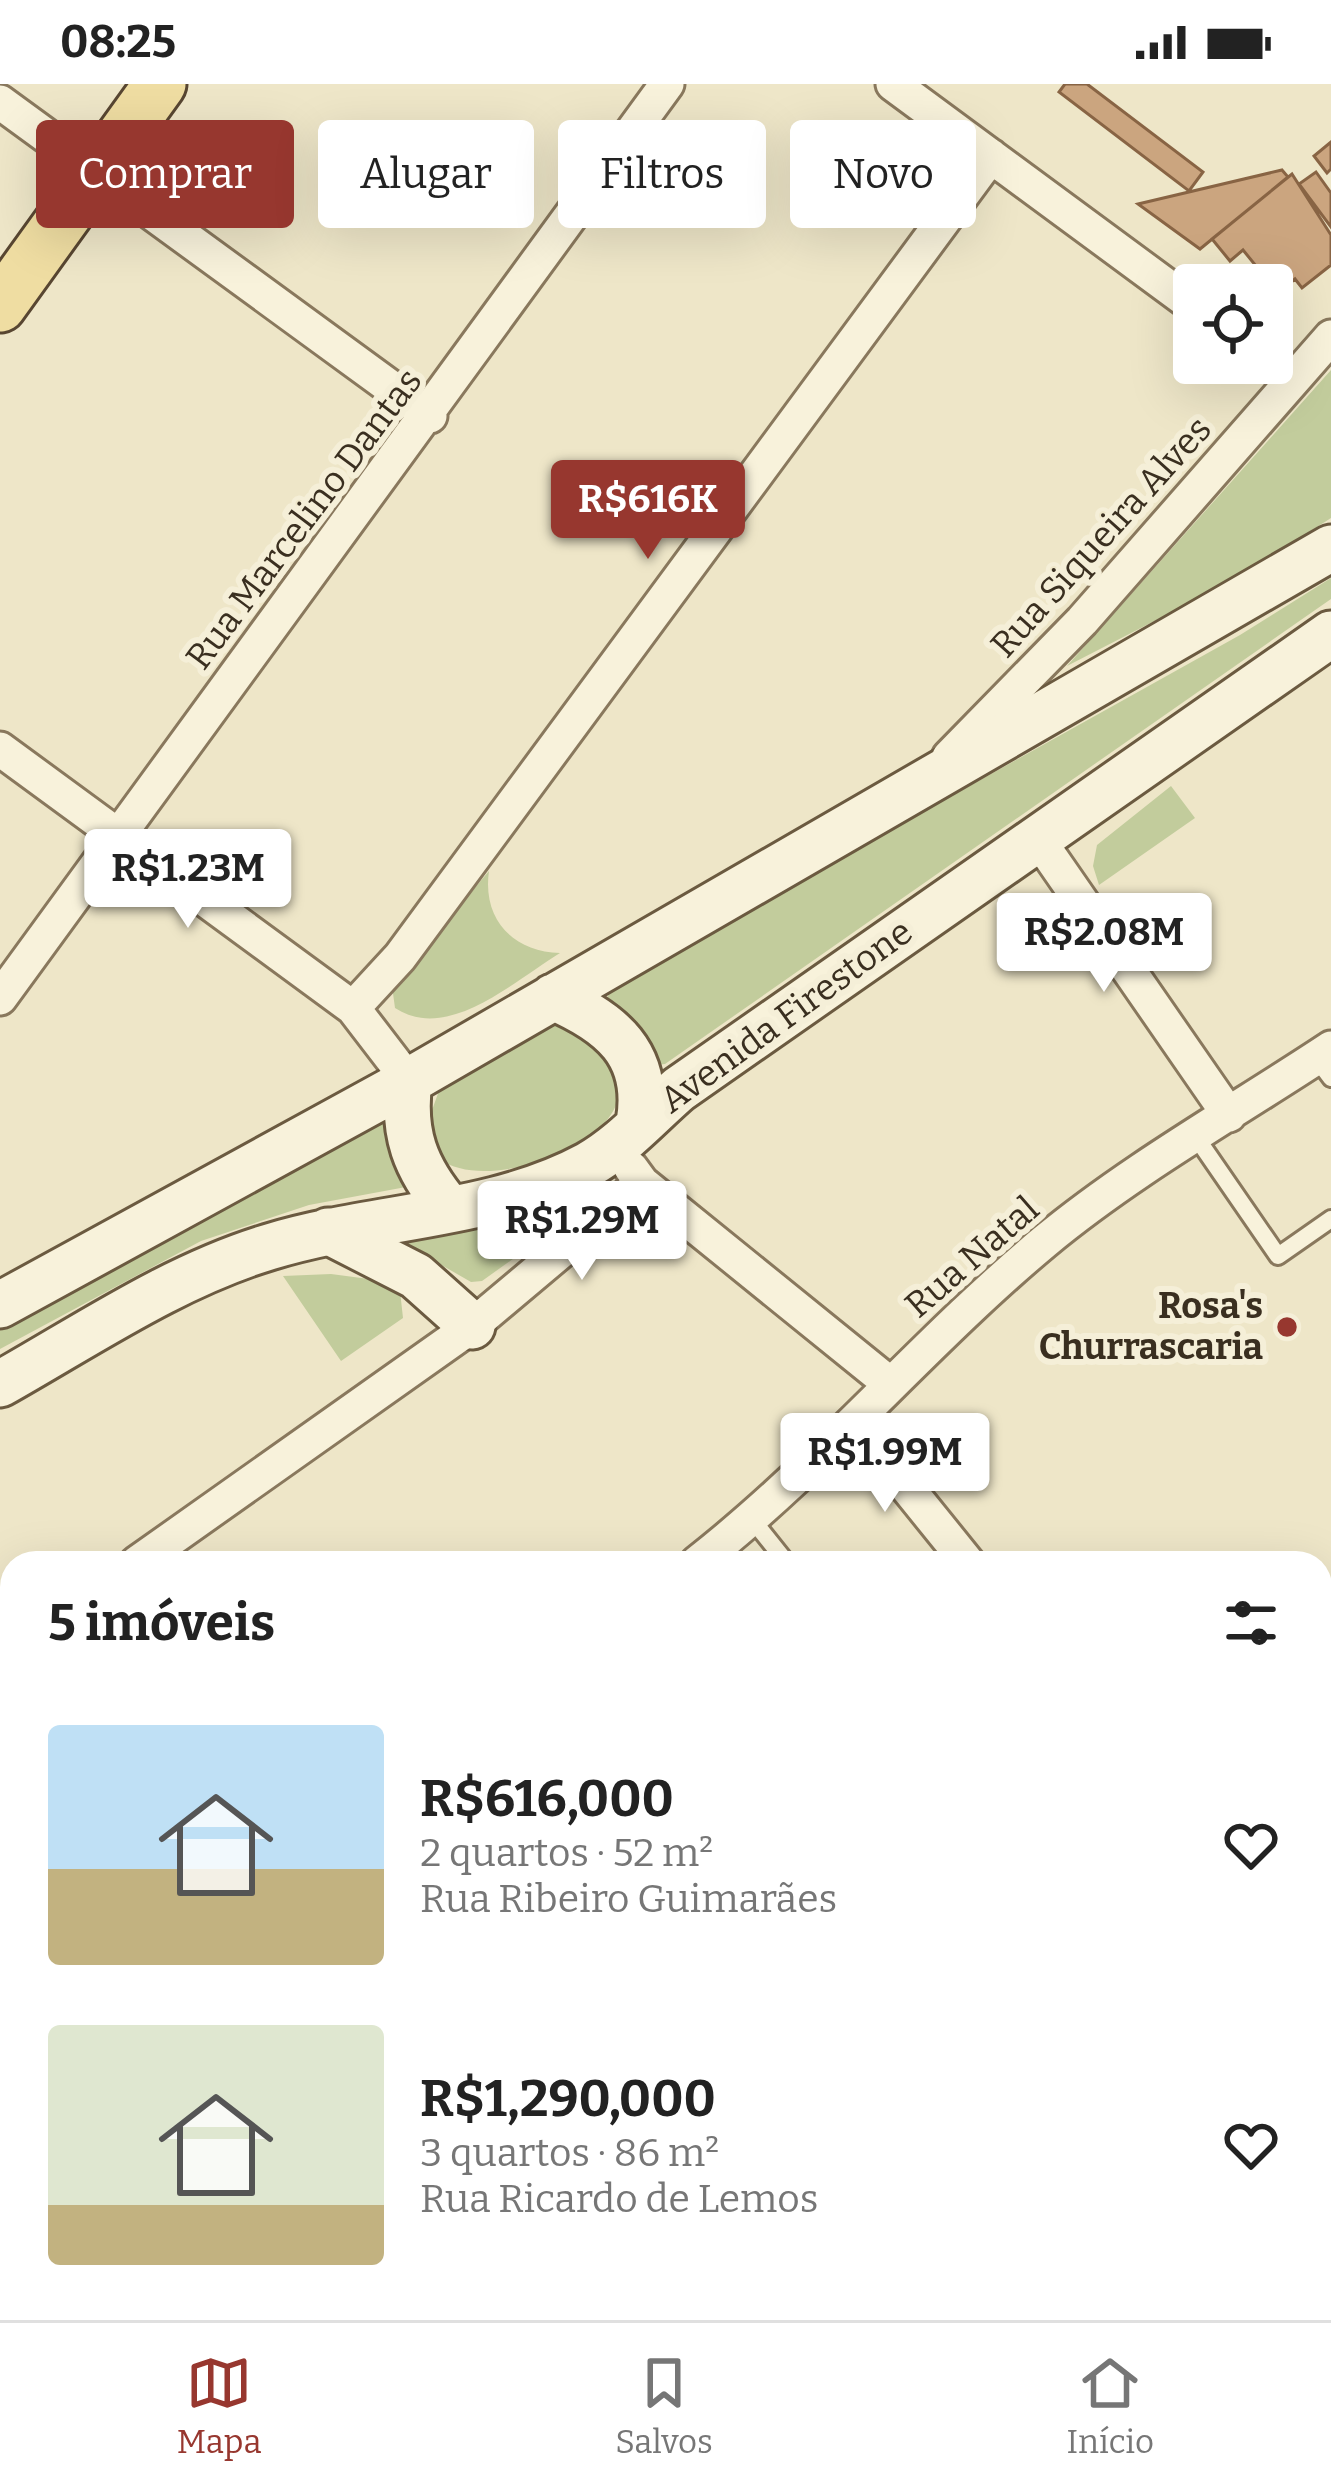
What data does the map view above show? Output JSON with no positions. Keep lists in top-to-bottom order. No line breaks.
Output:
{"streets":{"main road":["Avenida Firestone"],"street":["Rua Marcelino Dantas","Rua Siqueira Alves","Rua Natal"]},"places":["Rosa's Churrascaria"],"page":{"status":"08:25","chip":["Comprar","Alugar","Filtros","Novo"],"price":["R$616K","R$1.23M","R$2.08M","R$1.29M","R$1.99M"],"heading":"5 imóveis","list":[{"name":"R$616,000","note":"2 quartos · 52 m² · Rua Ribeiro Guimarães"},{"name":"R$1,290,000","note":"3 quartos · 86 m² · Rua Ricardo de Lemos"}],"tabs":["Mapa","Salvos","Início"]}}
